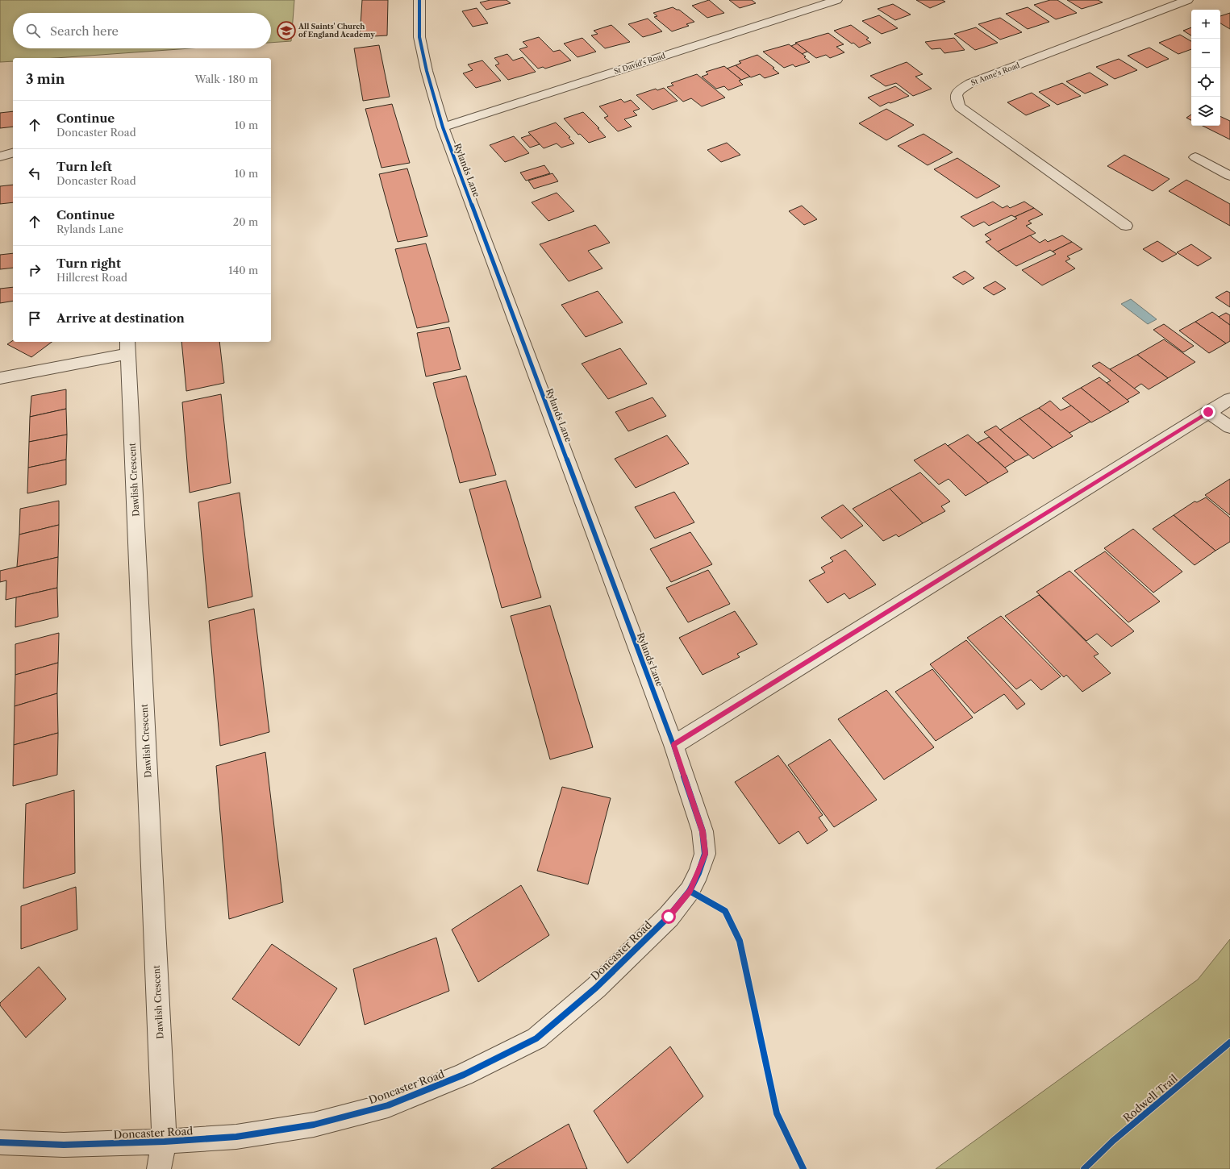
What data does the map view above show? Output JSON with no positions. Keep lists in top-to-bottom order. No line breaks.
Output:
{"streets":{"street":["St David's Road","St Anne's Road","Rylands Lane","Dawlish Crescent","Doncaster Road"],"cycle path":["Rodwell Trail"]},"crossings":[["St David's Road","Rylands Lane"],["Rylands Lane","Doncaster Road"],["Dawlish Crescent","Doncaster Road"]],"places":{"school or university":["All Saints' Church of England Academy"]},"page":{"map_buttons":["+","−"],"search":"Search here","heading":["3 min","Walk · 180 m"],"list":[["Continue","Doncaster Road","10 m"],["Turn left","Doncaster Road","10 m"],["Continue","Rylands Lane","20 m"],["Turn right","Hillcrest Road","140 m"],"Arrive at destination"]}}
